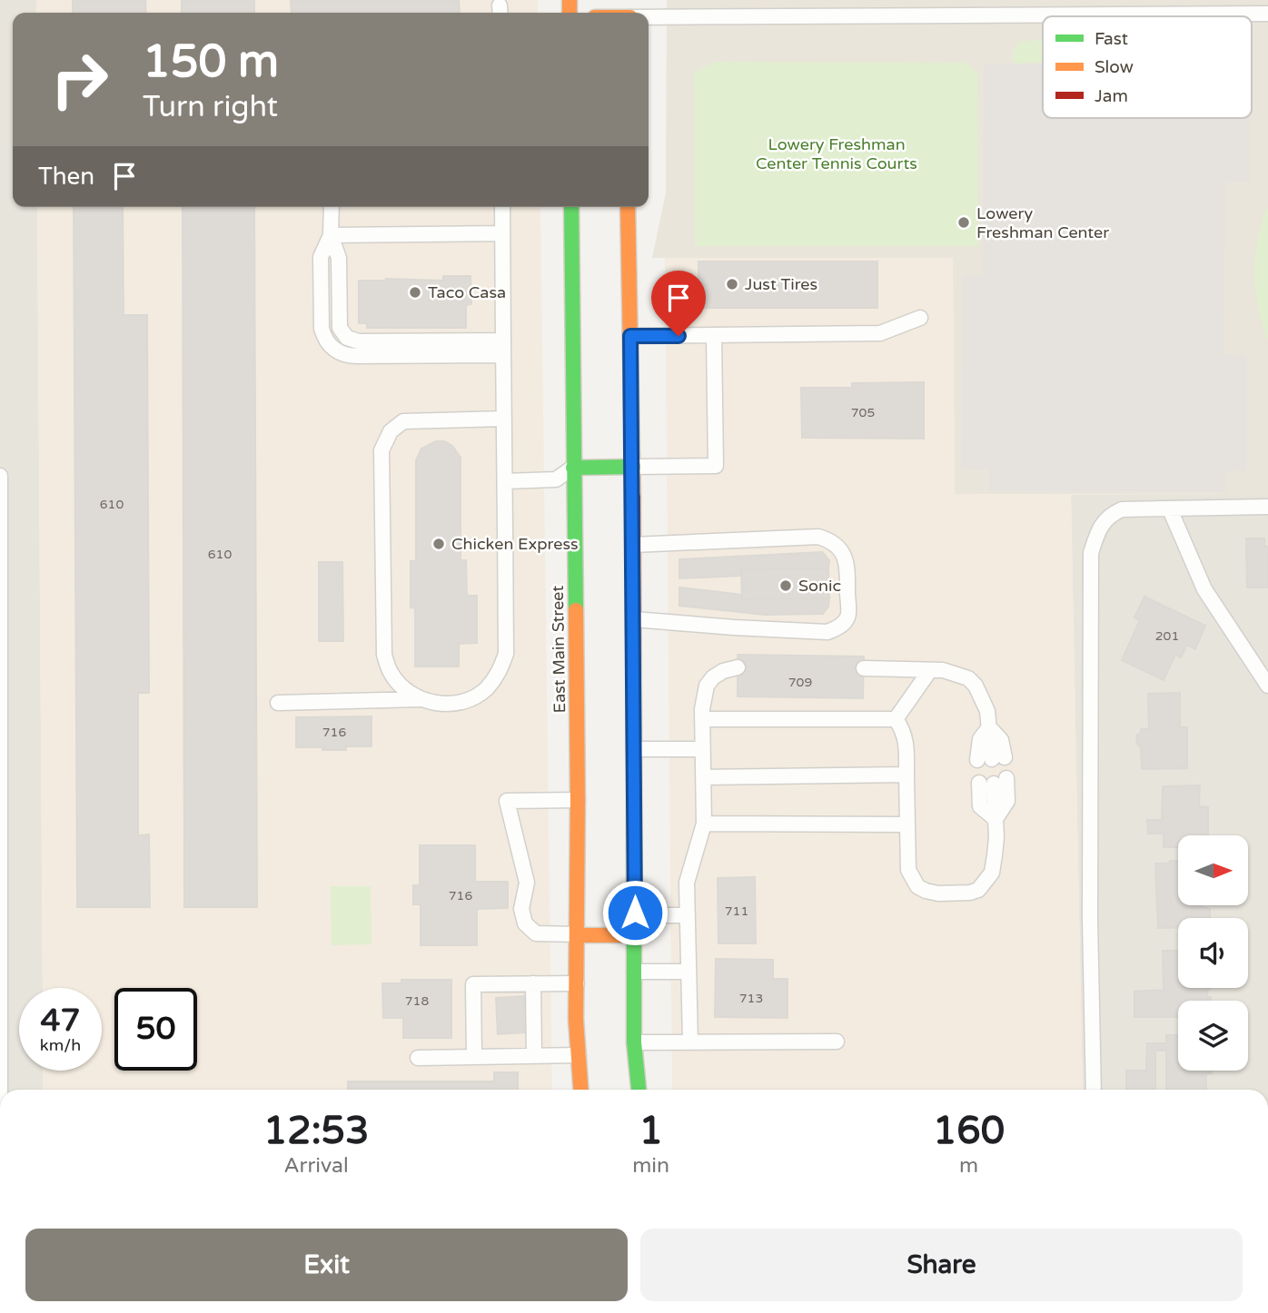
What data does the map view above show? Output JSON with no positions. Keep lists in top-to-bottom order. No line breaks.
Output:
{"streets":{"main road":["East Main Street"]},"parks":["Lowery Freshman Center Tennis Courts"],"places":["Lowery Freshman Center","Just Tires","Taco Casa","Chicken Express","Sonic"],"house_numbers":["705","610","610","201","709","716","716","711","713","718"],"legend":["Fast","Slow","Jam"],"north":"right","page":{"turn":["150 m","Turn right"],"then":"Then","speed":"47 km/h","limit":"50","eta":["12:53","Arrival","1","min","160","m"],"buttons":["Exit","Share"]}}
